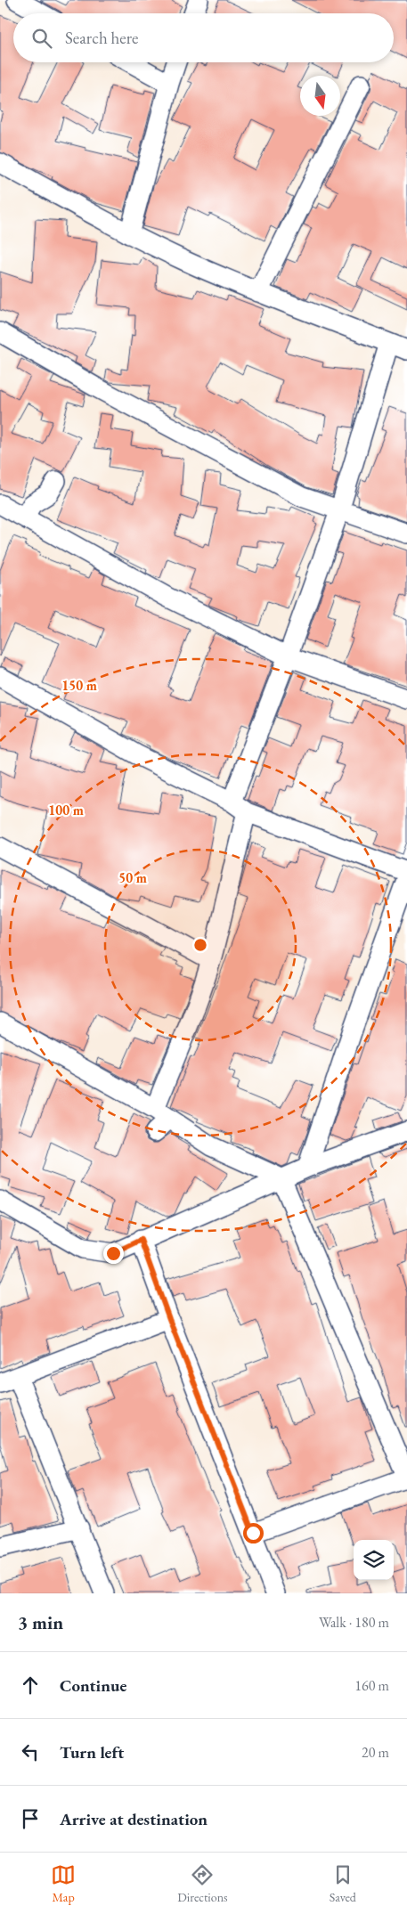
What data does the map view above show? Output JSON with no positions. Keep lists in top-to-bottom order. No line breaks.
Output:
{"north":"bottom","page":{"search":"Search here","heading":["3 min","Walk · 180 m"],"list":[["Continue","160 m"],["Turn left","20 m"],"Arrive at destination"],"nav":["Map","Directions","Saved"]},"rings":["150 m","100 m","50 m"]}
